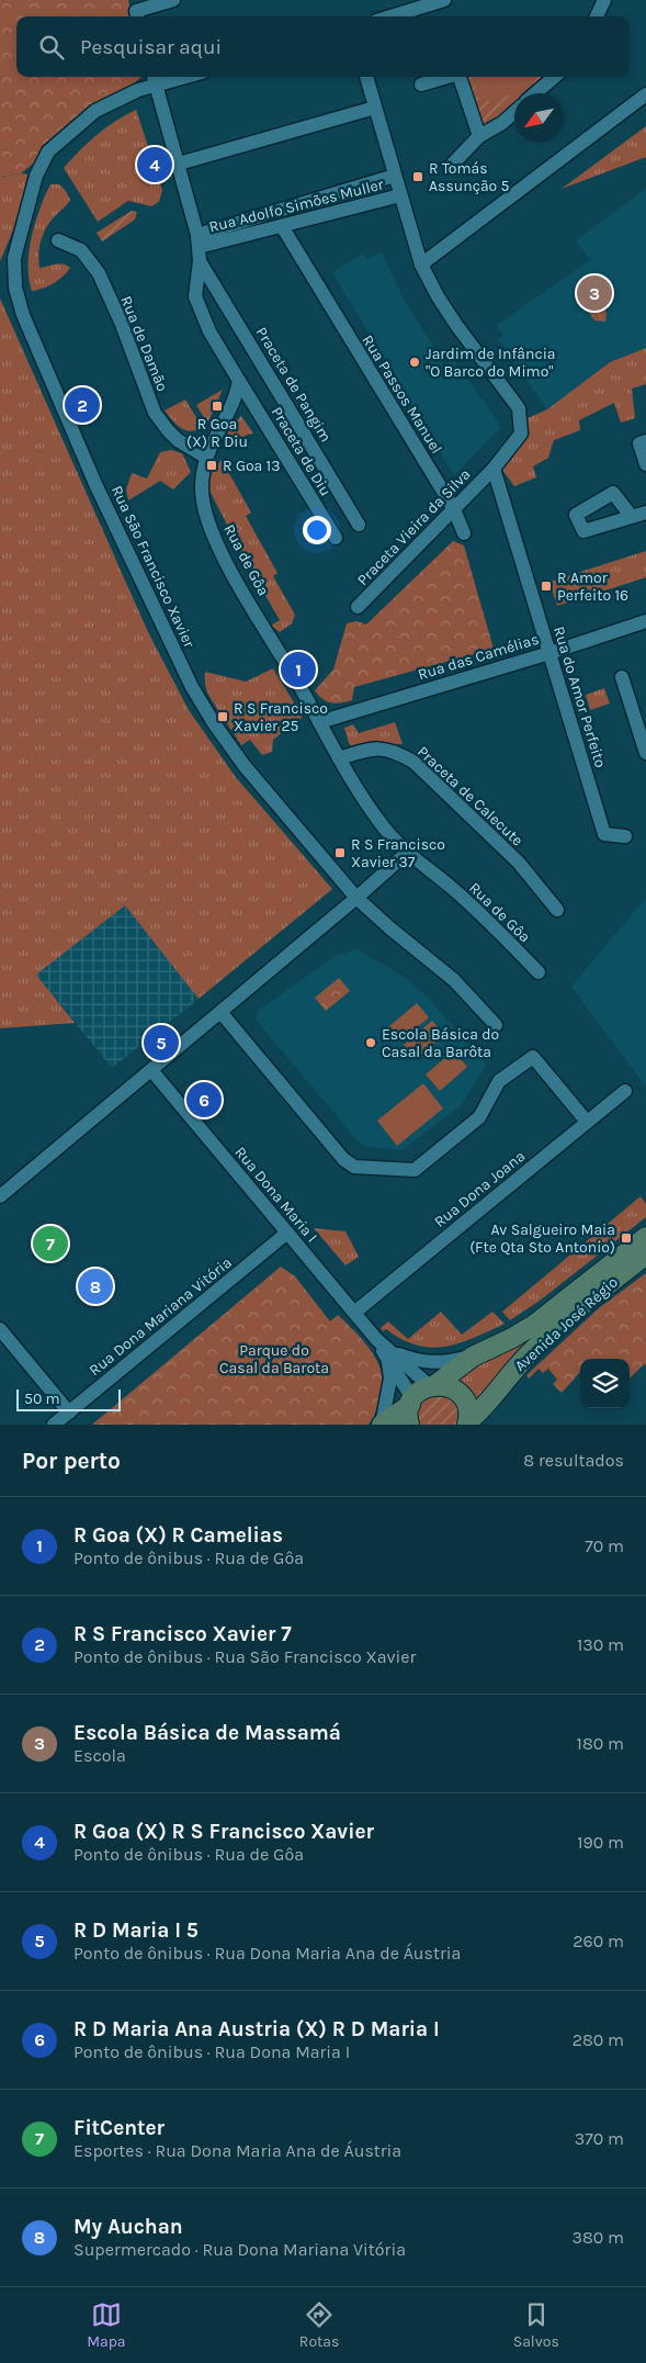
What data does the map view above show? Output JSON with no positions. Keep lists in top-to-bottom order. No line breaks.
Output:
{"streets":{"street":["Rua Adolfo Simões Muller","Rua de Damão","Praceta de Pangim","Rua Passos Manuel","Praceta de Diu","Praceta Vieira da Silva","Rua de Gôa","Rua São Francisco Xavier","Rua das Camélias","Rua do Amor Perfeito","Praceta de Calecute","Rua Dona Joana","Rua Dona Maria I","Rua Dona Mariana Vitória","Avenida José Régio"]},"crossings":[["Rua Adolfo Simões Muller","Rua Passos Manuel"],["Rua de Damão","Rua de Gôa"],["Rua Passos Manuel","Praceta Vieira da Silva"],["Praceta de Diu","Rua de Gôa"],["Praceta Vieira da Silva","Rua do Amor Perfeito"],["Rua de Gôa","Rua das Camélias"],["Rua de Gôa","Praceta de Calecute"],["Rua das Camélias","Rua do Amor Perfeito"],["Rua Dona Joana","Rua Dona Maria I"],["Rua Dona Maria I","Rua Dona Mariana Vitória"],["Rua Dona Maria I","Avenida José Régio"]],"parks":["Parque do Casal da Barota"],"places":{"transit":["R Tomás Assunção 5","R Goa (X) R Diu","R Goa 13","R Amor Perfeito 16","R S Francisco Xavier 25","R S Francisco Xavier 37","Av Salgueiro Maia (Fte Qta Sto Antonio)"],"other":["Jardim de Infância \"O Barco do Mimo\"","Escola Básica do Casal da Barôta"]},"scale_bar":"50 m","north":"bottom left","page":{"search":"Pesquisar aqui","pins":["4","3","2","1","5","6","7","8"],"scale":"50 m","heading":["Por perto","8 resultados"],"list":[{"mark":"1","name":"R Goa (X) R Camelias","note":"Ponto de ônibus · Rua de Gôa","value":"70 m"},{"mark":"2","name":"R S Francisco Xavier 7","note":"Ponto de ônibus · Rua São Francisco Xavier","value":"130 m"},{"mark":"3","name":"Escola Básica de Massamá","note":"Escola","value":"180 m"},{"mark":"4","name":"R Goa (X) R S Francisco Xavier","note":"Ponto de ônibus · Rua de Gôa","value":"190 m"},{"mark":"5","name":"R D Maria I 5","note":"Ponto de ônibus · Rua Dona Maria Ana de Áustria","value":"260 m"},{"mark":"6","name":"R D Maria Ana Austria (X) R D Maria I","note":"Ponto de ônibus · Rua Dona Maria I","value":"280 m"},{"mark":"7","name":"FitCenter","note":"Esportes · Rua Dona Maria Ana de Áustria","value":"370 m"},{"mark":"8","name":"My Auchan","note":"Supermercado · Rua Dona Mariana Vitória","value":"380 m"}],"nav":["Mapa","Rotas","Salvos"]}}
